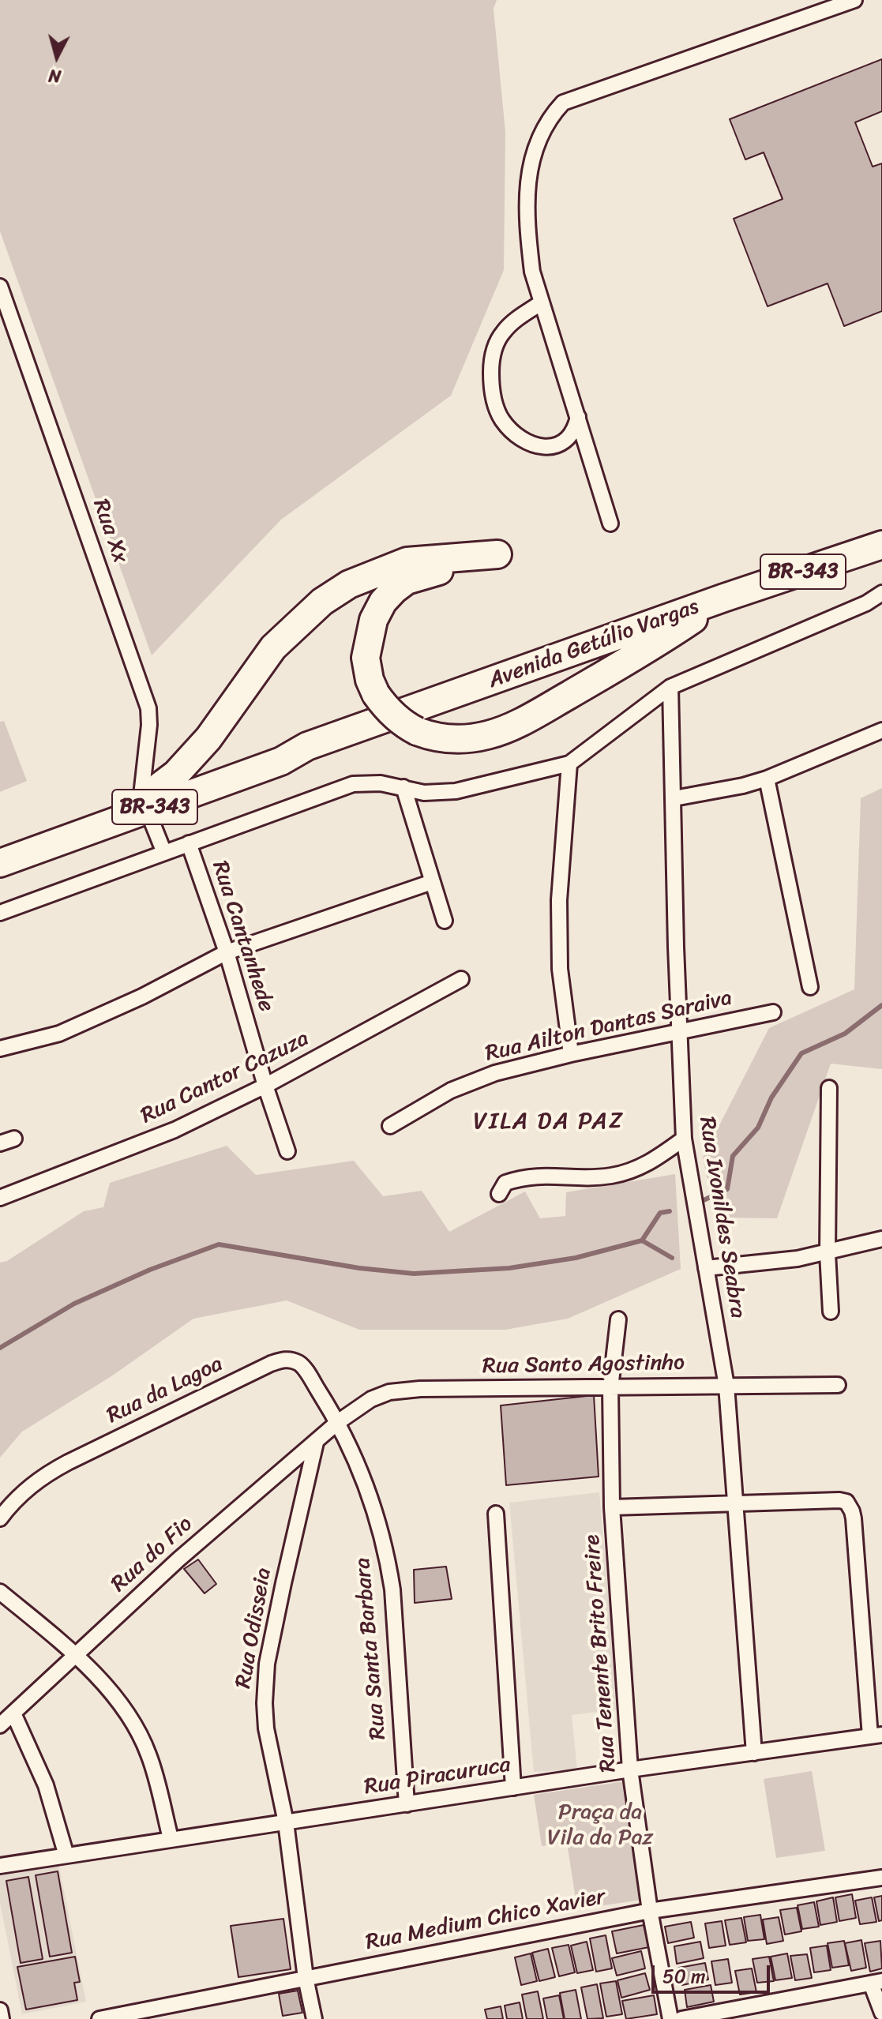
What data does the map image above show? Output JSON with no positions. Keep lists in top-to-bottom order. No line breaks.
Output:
{"streets":{"highway":["BR-343","Avenida Getúlio Vargas"],"street":["Rua Xx","Rua Cantanhede","Rua Ailton Dantas Saraiva","Rua Cantor Cazuza","Rua Ivonildes Seabra","Rua Santo Agostinho","Rua da Lagoa","Rua do Fio","Rua Odisseia","Rua Santa Barbara","Rua Tenente Brito Freire","Rua Piracuruca","Rua Medium Chico Xavier"]},"crossings":[["Rua Xx","Avenida Getúlio Vargas"],["Rua Cantanhede","Rua Cantor Cazuza"],["Rua Ailton Dantas Saraiva","Rua Ivonildes Seabra"],["Rua Ivonildes Seabra","Rua Santo Agostinho"],["Rua Ivonildes Seabra","Rua Piracuruca"],["Rua Santo Agostinho","Rua da Lagoa"],["Rua Santo Agostinho","Rua do Fio"],["Rua Santo Agostinho","Rua Santa Barbara"],["Rua Santo Agostinho","Rua Tenente Brito Freire"],["Rua da Lagoa","Rua do Fio"],["Rua da Lagoa","Rua Santa Barbara"],["Rua do Fio","Rua Odisseia"],["Rua do Fio","Rua Santa Barbara"],["Rua Odisseia","Rua Piracuruca"],["Rua Odisseia","Rua Medium Chico Xavier"],["Rua Santa Barbara","Rua Piracuruca"],["Rua Tenente Brito Freire","Rua Piracuruca"],["Rua Tenente Brito Freire","Rua Medium Chico Xavier"]],"districts":["VILA DA PAZ"],"parks":["Praça da Vila da Paz"],"scale_bar":"50 m","north":"bottom"}
